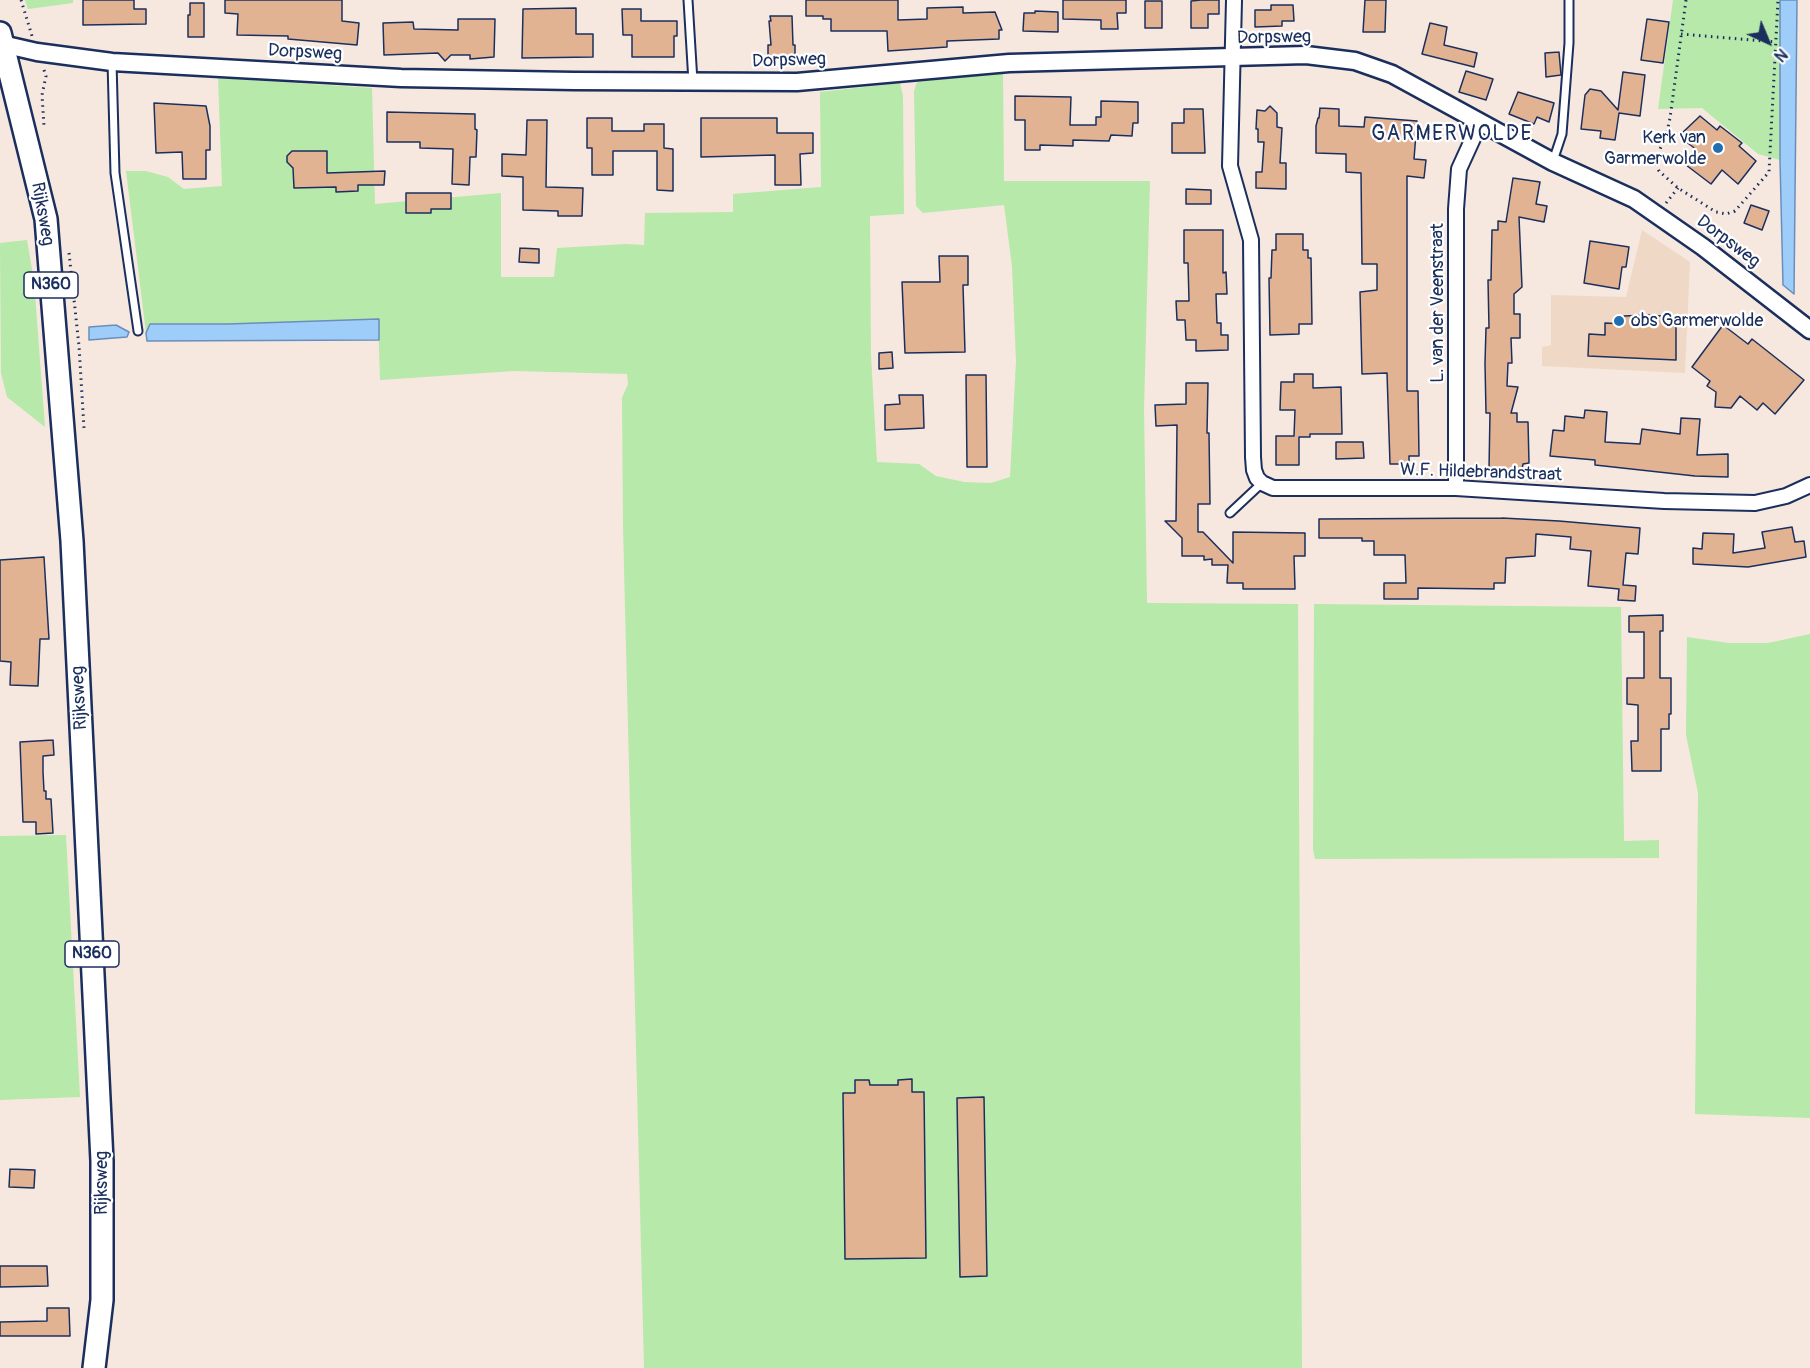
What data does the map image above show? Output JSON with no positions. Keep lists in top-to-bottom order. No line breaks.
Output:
{"streets":{"main road":["Rijksweg","N360"],"street":["Dorpsweg","L. van der Veenstraat","W.F. Hildebrandstraat"]},"crossings":[["Dorpsweg","Rijksweg"],["Dorpsweg","L. van der Veenstraat"],["L. van der Veenstraat","W.F. Hildebrandstraat"]],"districts":["GARMERWOLDE"],"places":["Kerk van Garmerwolde","obs Garmerwolde"],"north":"bottom right"}
